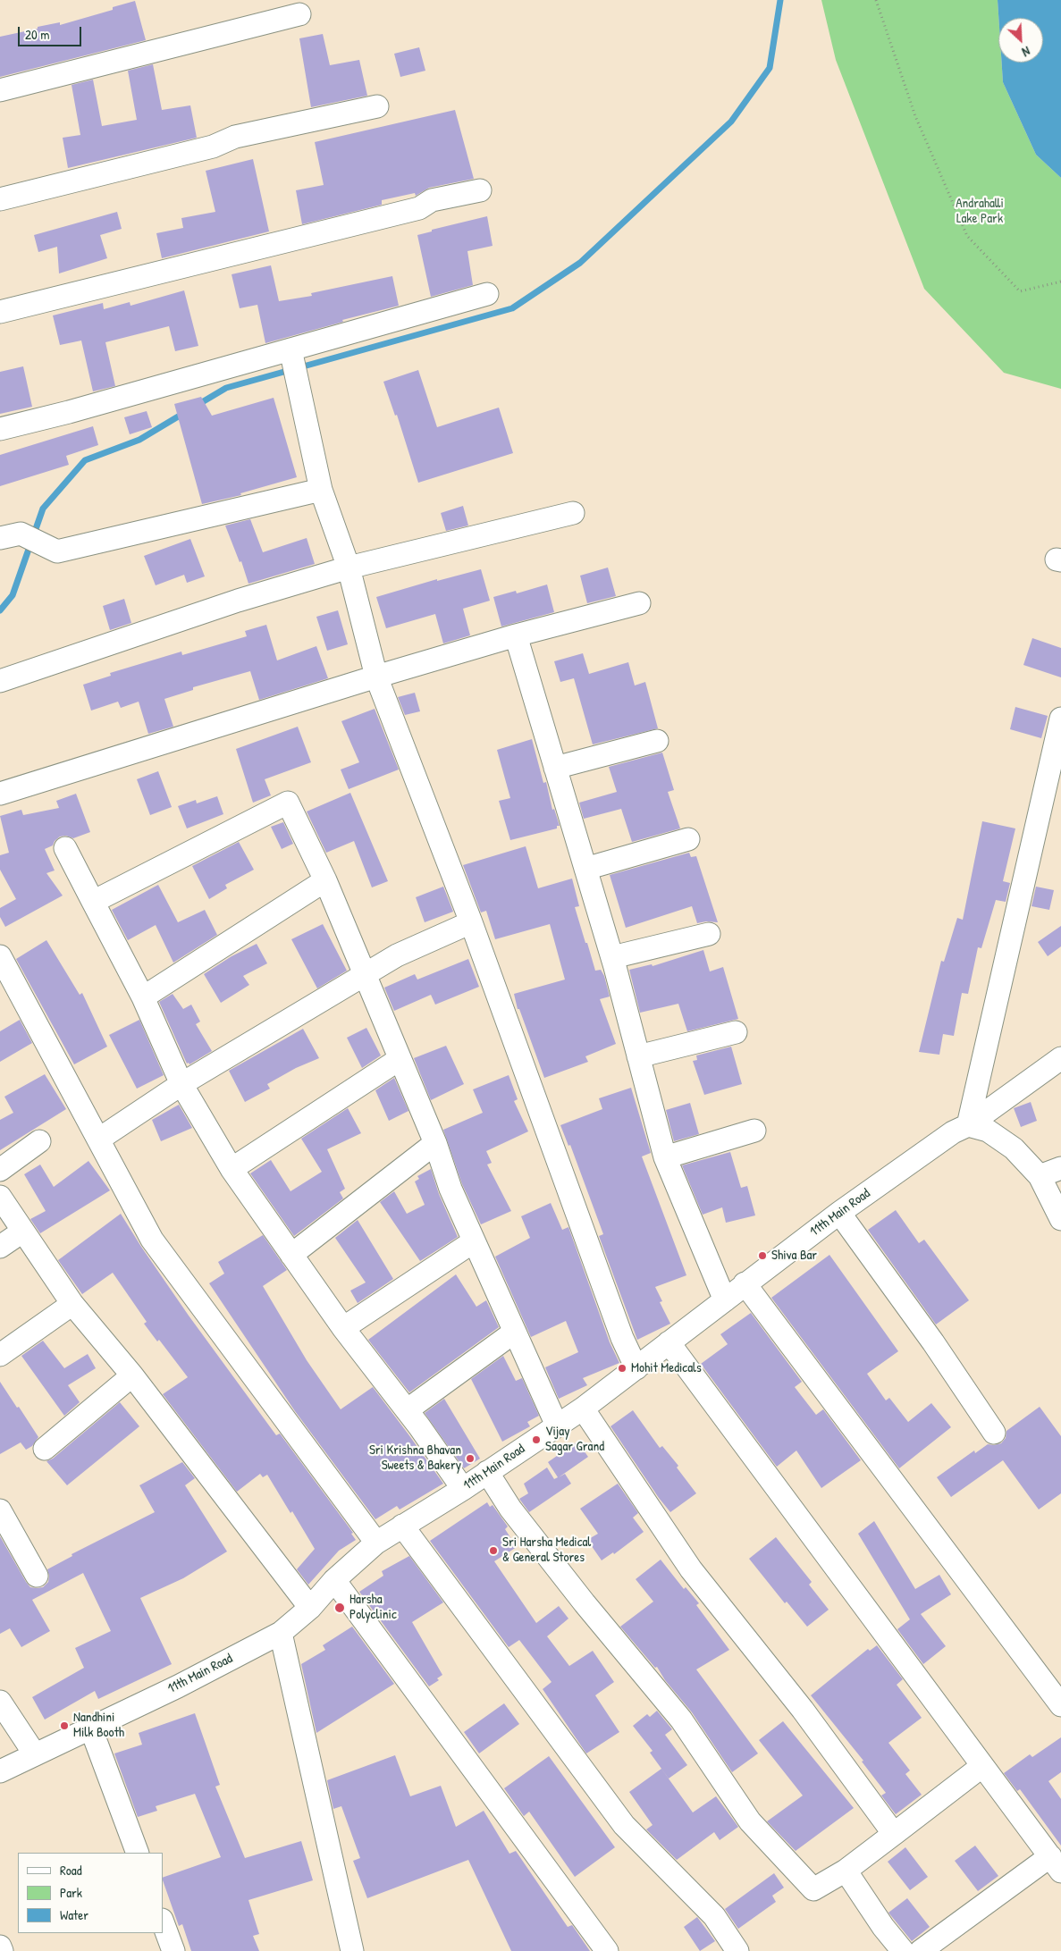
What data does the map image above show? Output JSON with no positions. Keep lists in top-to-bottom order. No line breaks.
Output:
{"streets":{"street":["11th Main Road"]},"parks":["Andrahalli Lake Park"],"places":["Shiva Bar","Mohit Medicals","Vijay Sagar Grand","Sri Krishna Bhavan Sweets & Bakery","Sri Harsha Medical & General Stores","Harsha Polyclinic","Nandhini Milk Booth"],"legend":["Road","Park","Water"],"scale_bar":"20 m","north":"bottom right"}
